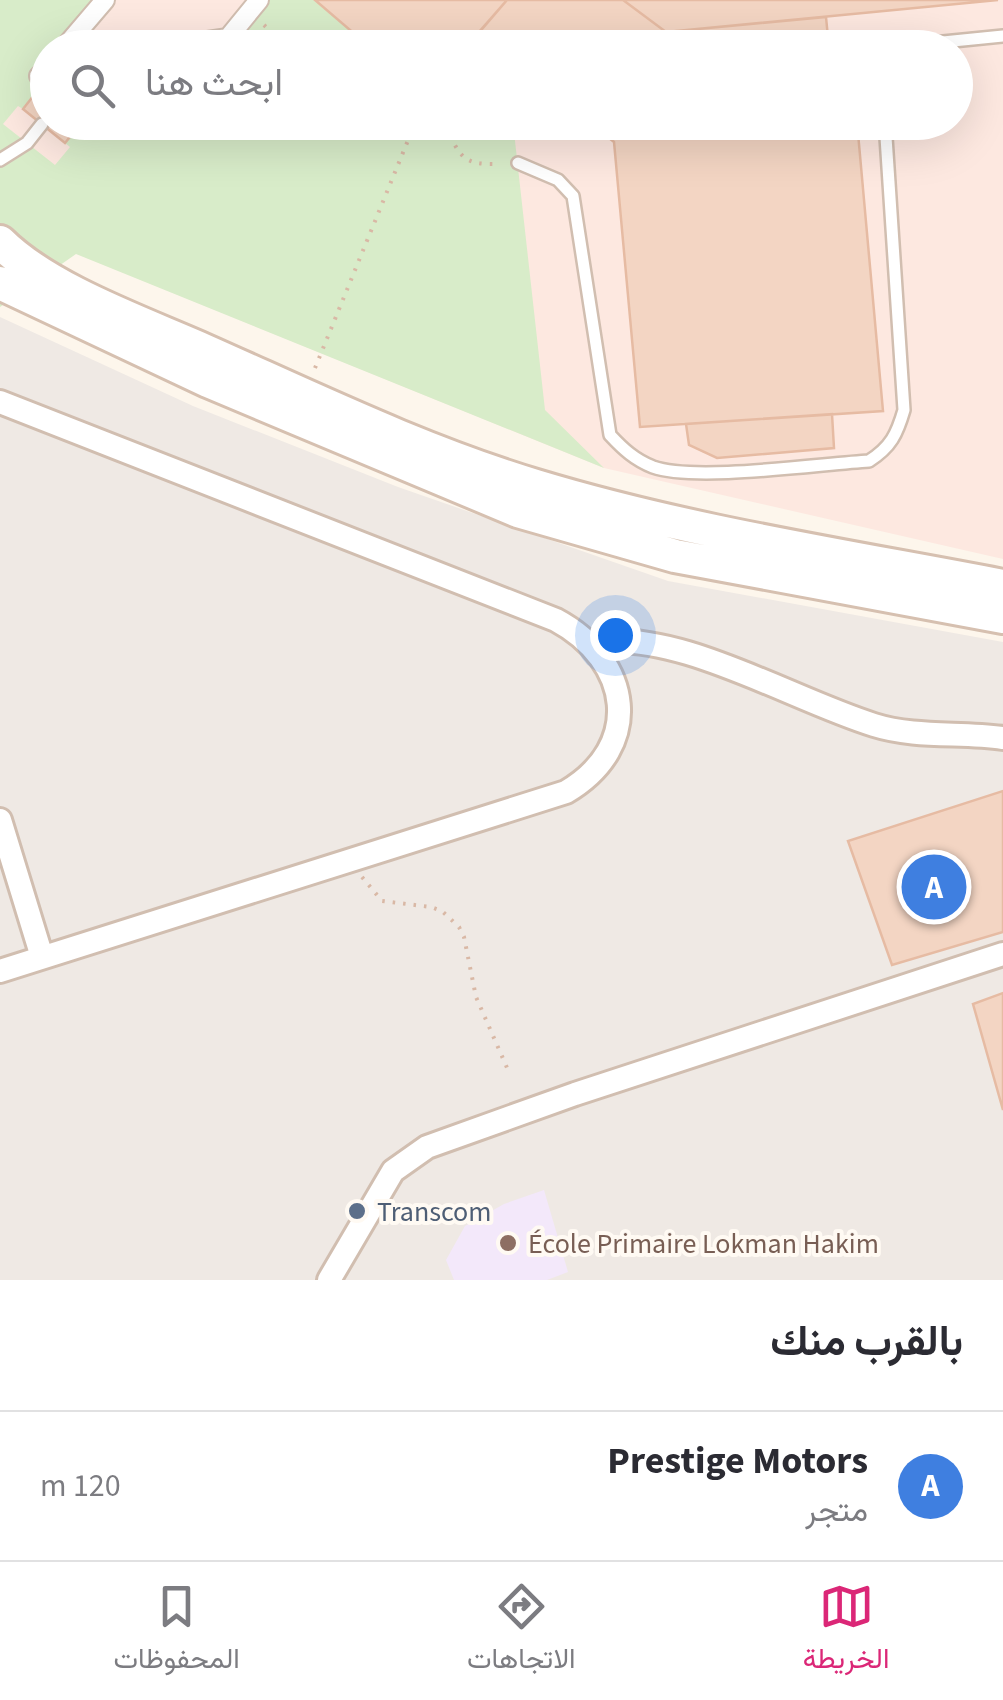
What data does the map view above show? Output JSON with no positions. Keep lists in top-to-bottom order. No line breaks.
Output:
{"places":["Transcom","École Primaire Lokman Hakim"],"page":{"search":"ابحث هنا","pins":"A","heading":"بالقرب منك","list":[{"mark":"A","name":"Prestige Motors","note":"متجر","value":"120 m"}],"nav":["الخريطة","الاتجاهات","المحفوظات"]}}
